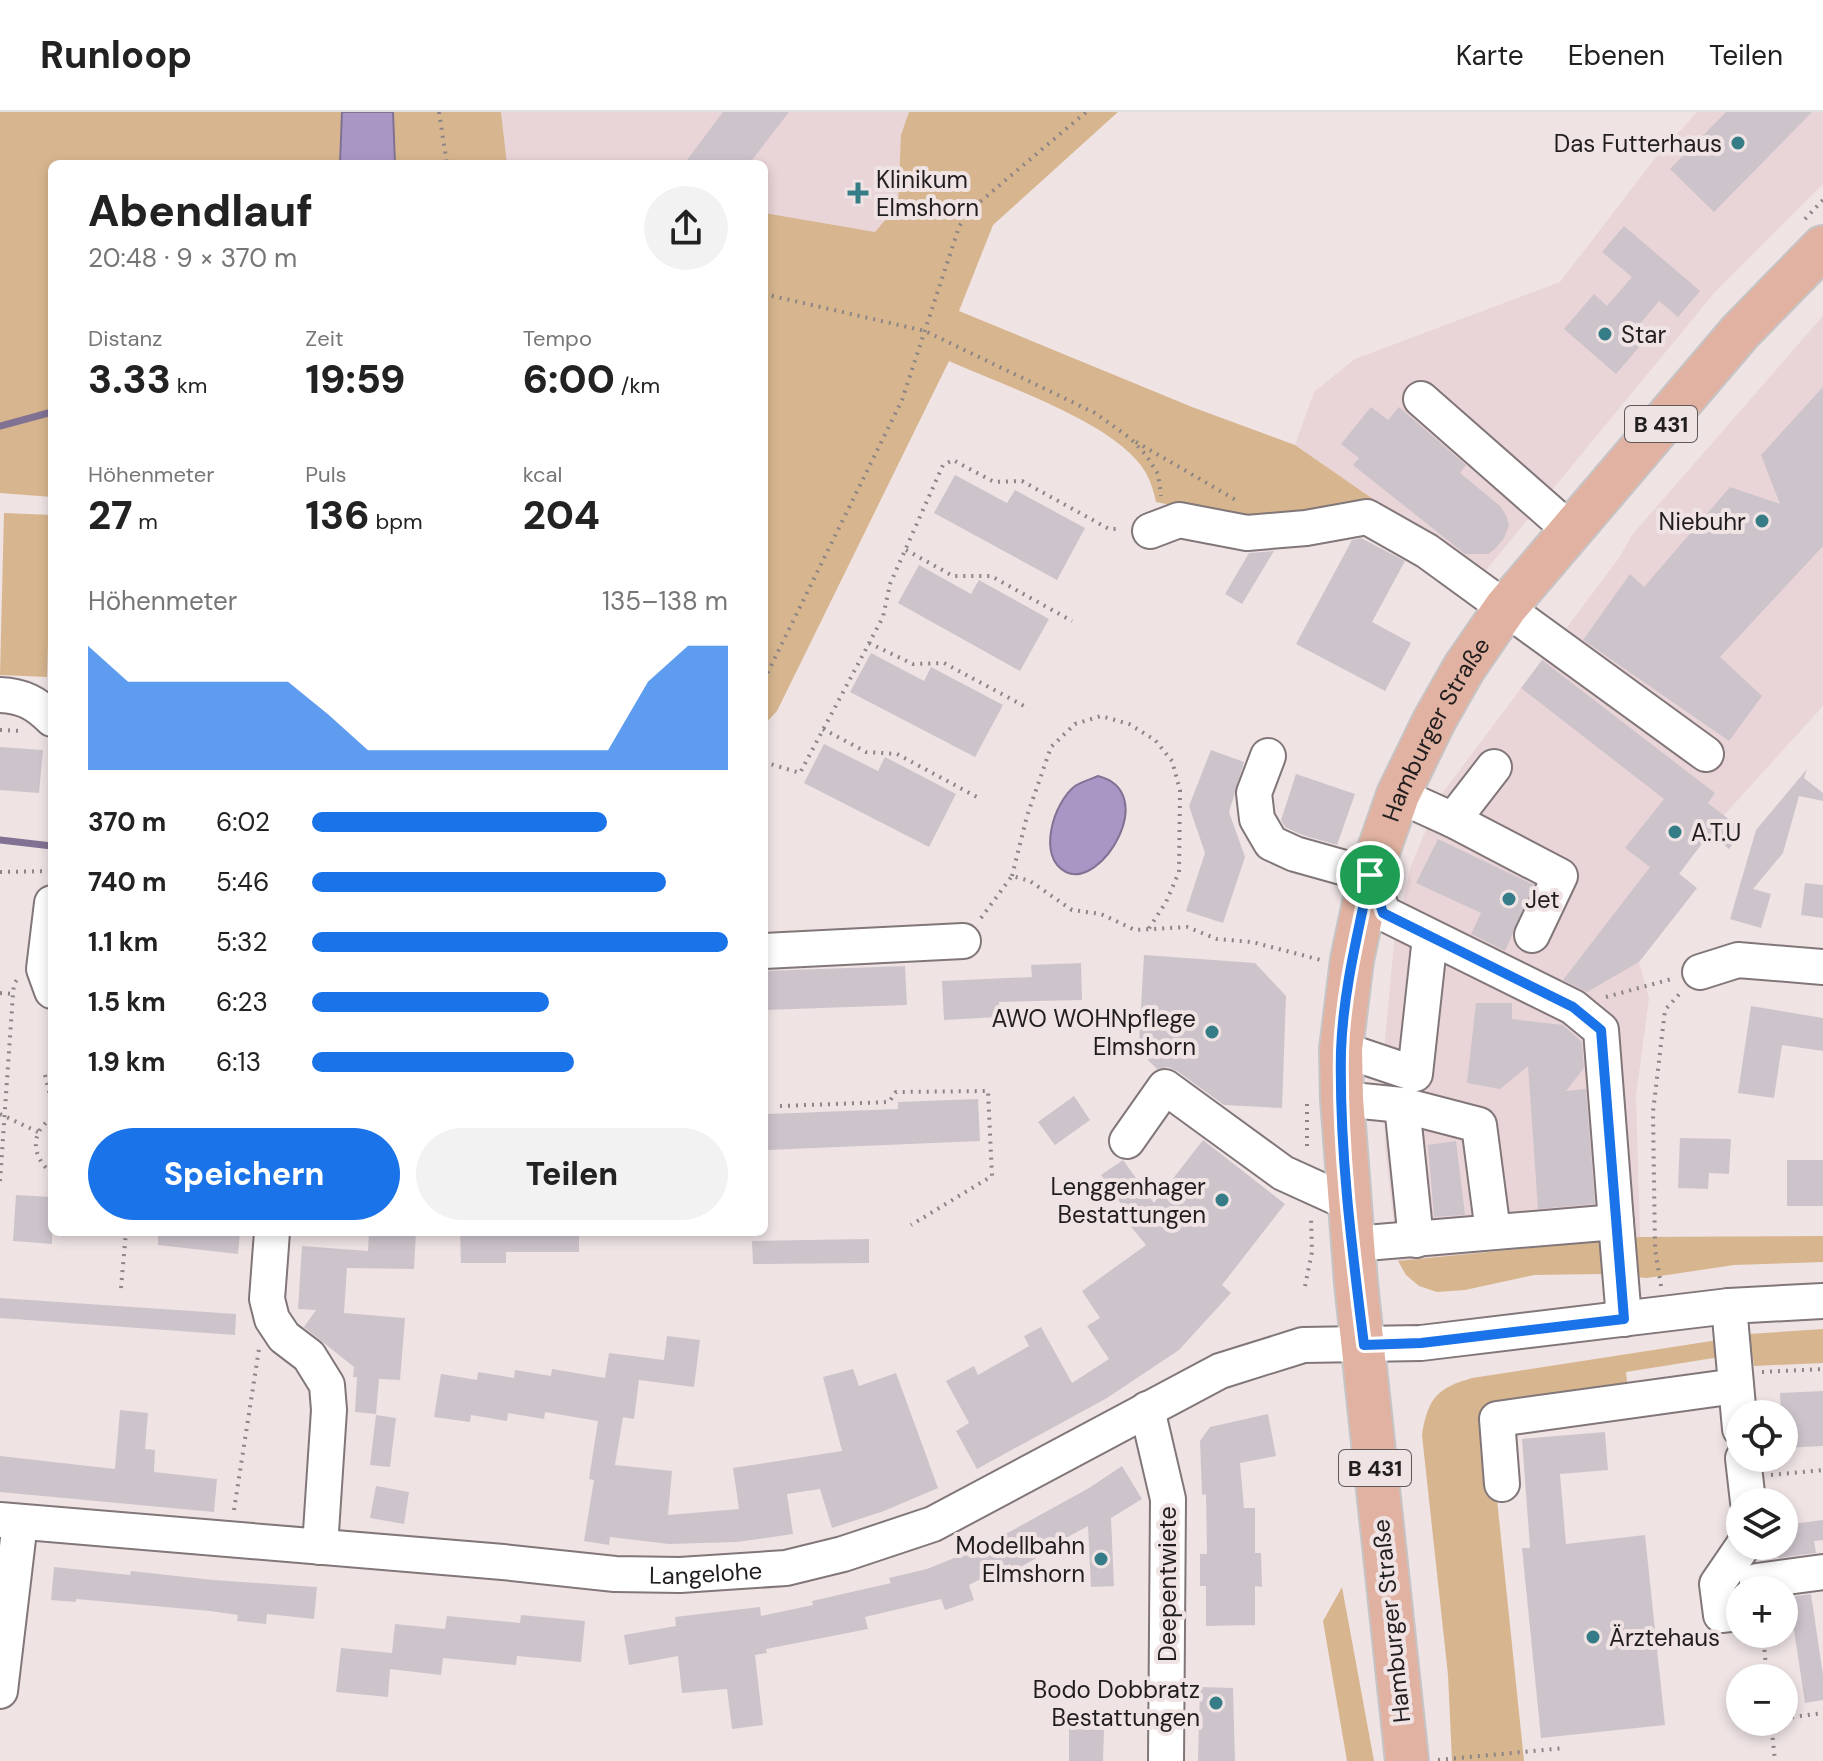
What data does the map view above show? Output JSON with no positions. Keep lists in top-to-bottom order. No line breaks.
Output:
{"streets":{"main road":["B 431","Hamburger Straße"],"street":["Langelohe","Deepentwiete"]},"crossings":[["Hamburger Straße","Langelohe"],["Langelohe","Deepentwiete"]],"places":{"other":["Das Futterhaus","Star","Niebuhr","A.T.U","Jet","AWO WOHNpflege Elmshorn","Lenggenhager Bestattungen","Modellbahn Elmshorn","Ärztehaus","Bodo Dobbratz Bestattungen"],"health":["Klinikum Elmshorn"]},"page":{"header":"Runloop","nav":["Karte","Ebenen","Teilen"],"heading":["Abendlauf","20:48 · 9 × 370 m"],"stats":[["Distanz","3.33 km"],["Zeit","19:59"],["Tempo","6:00 /km"],["Höhenmeter","27 m"],["Puls","136 bpm"],["kcal","204"]],"chart":["Höhenmeter","135–138 m"],"list":[{"name":"370 m","note":"6:02"},{"name":"740 m","note":"5:46"},{"name":"1.1 km","note":"5:32"},{"name":"1.5 km","note":"6:23"},{"name":"1.9 km","note":"6:13"}],"buttons":["Speichern","Teilen"],"map_buttons":["+","−"]}}
